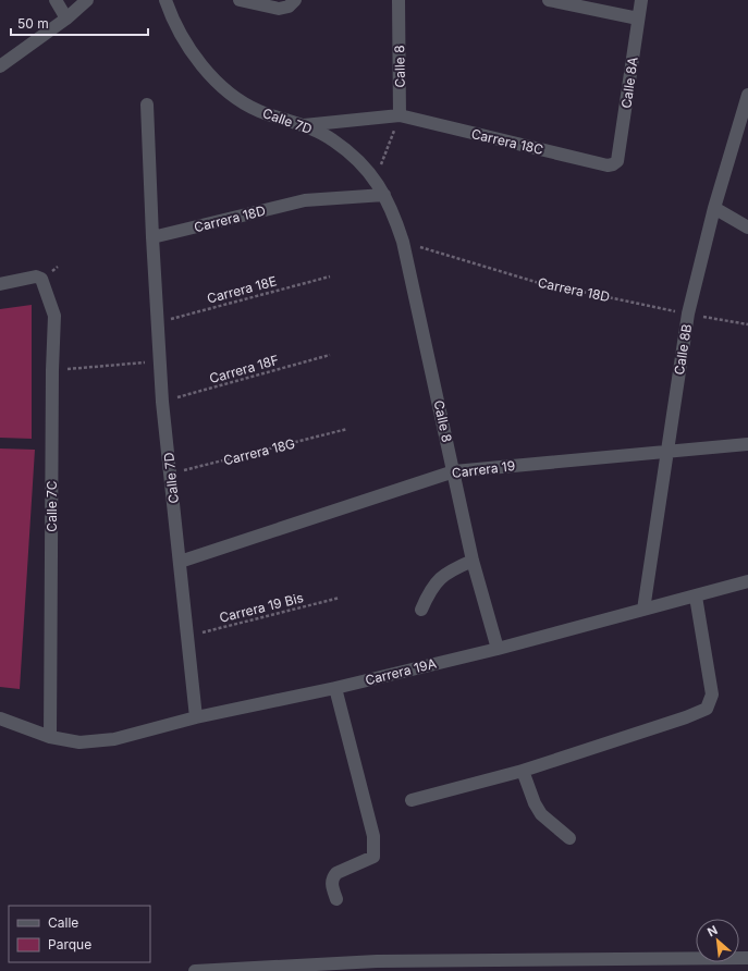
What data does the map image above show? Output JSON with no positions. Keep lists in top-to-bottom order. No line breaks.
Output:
{"streets":{"street":["Calle 8","Calle 8A","Calle 7D","Carrera 18C","Carrera 18D","Calle 8B","Carrera 19","Calle 7C","Carrera 19A"],"path":["Carrera 18E","Carrera 18F","Carrera 18G","Carrera 19 Bis"]},"crossings":[["Calle 8","Calle 7D"],["Calle 8","Carrera 18C"],["Calle 8","Carrera 18D"],["Calle 8","Carrera 19"],["Calle 8","Carrera 19A"],["Calle 8A","Carrera 18C"],["Calle 7D","Carrera 18C"],["Calle 7D","Carrera 18D"],["Calle 7D","Carrera 18E"],["Calle 7D","Carrera 18F"],["Calle 7D","Carrera 18G"],["Calle 7D","Carrera 19"],["Calle 7D","Carrera 19 Bis"],["Calle 7D","Carrera 19A"],["Carrera 18D","Calle 8B"],["Calle 8B","Carrera 19"],["Calle 8B","Carrera 19A"],["Calle 7C","Carrera 19A"]],"legend":["Calle","Parque"],"scale_bar":"50 m","north":"top left"}
